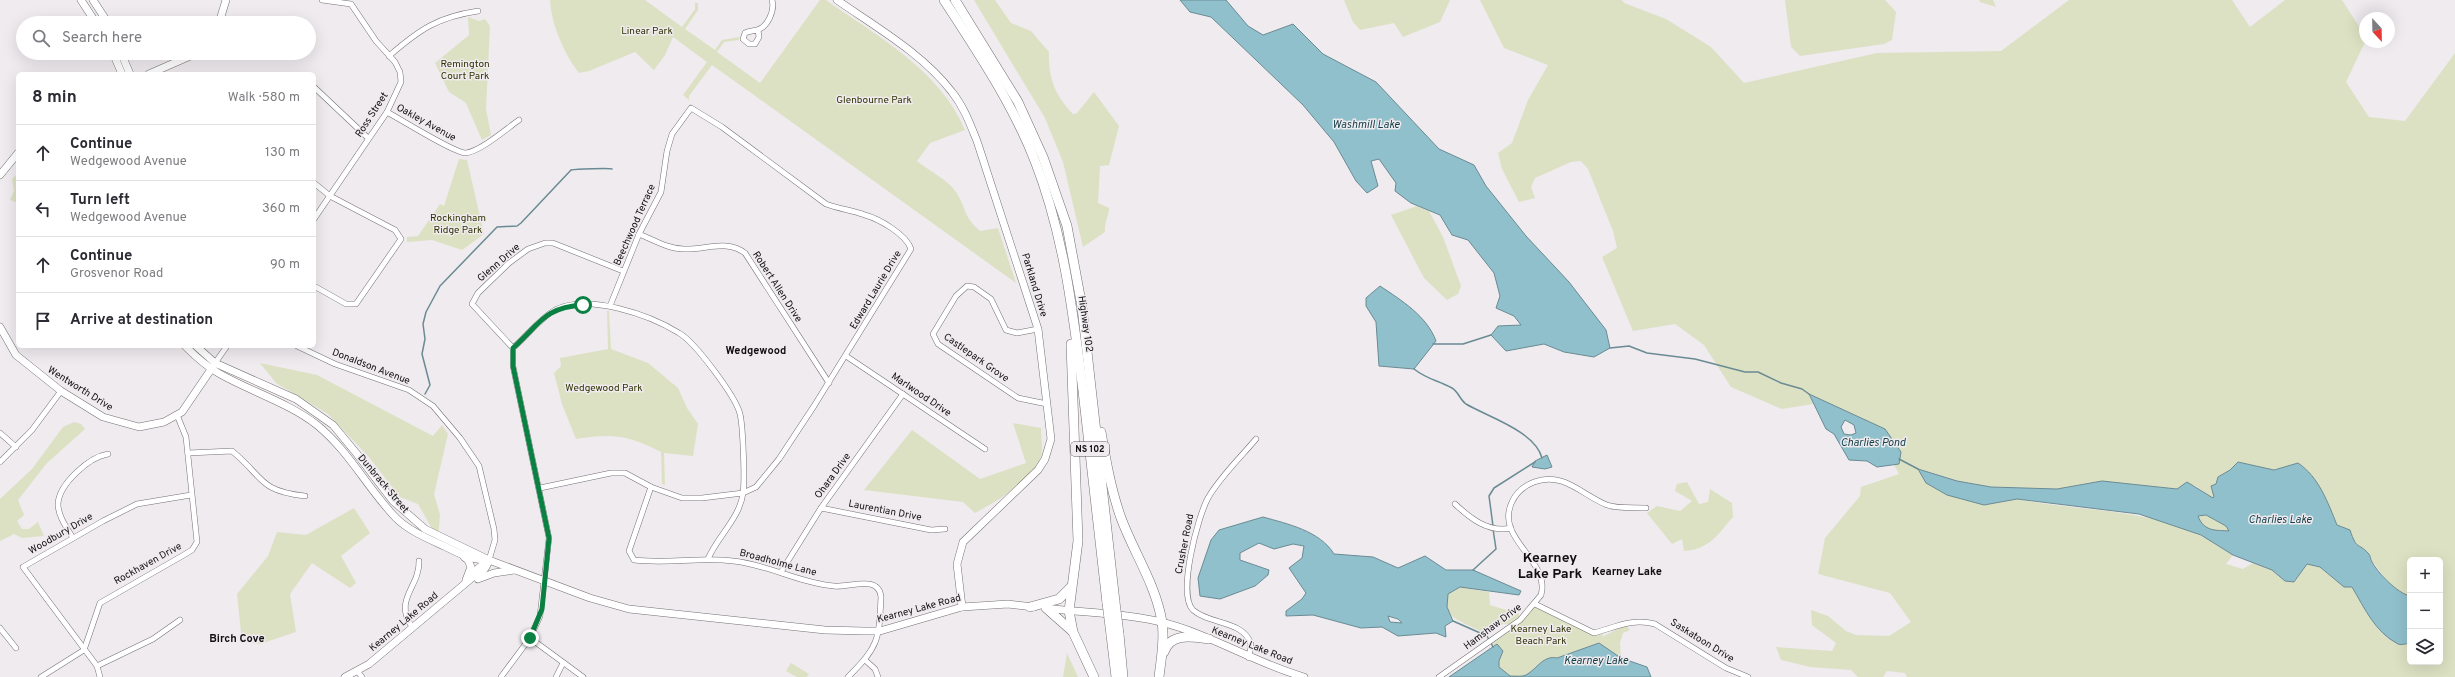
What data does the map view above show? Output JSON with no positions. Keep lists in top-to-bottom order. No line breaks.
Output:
{"streets":{"highway":["Highway 102","NS 102"],"main road":["Parkland Drive","Wentworth Drive","Dunbrack Street","Kearney Lake Road"],"street":["Ross Street","Oakley Avenue","Beechwood Terrace","Glenn Drive","Robert Allen Drive","Edward Laurie Drive","Castlepark Grove","Donaldson Avenue","Marlwood Drive","Ohara Drive","Laurentian Drive","Woodbury Drive","Crusher Road","Broadholme Lane","Rockhaven Drive","Hamshaw Drive","Saskatoon Drive"]},"crossings":[["Ross Street","Oakley Avenue"],["Beechwood Terrace","Glenn Drive"],["Beechwood Terrace","Robert Allen Drive"],["Beechwood Terrace","Edward Laurie Drive"],["Parkland Drive","Castlepark Grove"],["Parkland Drive","Kearney Lake Road"],["Robert Allen Drive","Edward Laurie Drive"],["Edward Laurie Drive","Marlwood Drive"],["Donaldson Avenue","Dunbrack Street"],["Donaldson Avenue","Kearney Lake Road"],["Wentworth Drive","Dunbrack Street"],["Wentworth Drive","Rockhaven Drive"],["Marlwood Drive","Ohara Drive"],["Ohara Drive","Laurentian Drive"],["Ohara Drive","Broadholme Lane"],["Dunbrack Street","Kearney Lake Road"],["Woodbury Drive","Rockhaven Drive"],["Crusher Road","Kearney Lake Road"],["Broadholme Lane","Kearney Lake Road"],["Hamshaw Drive","Saskatoon Drive"]],"districts":["Wedgewood","Kearney Lake Park","Kearney Lake","Birch Cove"],"water":["Washmill Lake","Charlies Pond","Charlies Lake","Kearney Lake"],"parks":["Linear Park","Remington Court Park","Glenbourne Park","Rockingham Ridge Park","Wedgewood Park","Kearney Lake Beach Park"],"north":"bottom","page":{"search":"Search here","heading":["8 min","Walk · 580 m"],"list":[["Continue","Wedgewood Avenue","130 m"],["Turn left","Wedgewood Avenue","360 m"],["Continue","Grosvenor Road","90 m"],"Arrive at destination"],"map_buttons":["+","−"]}}
